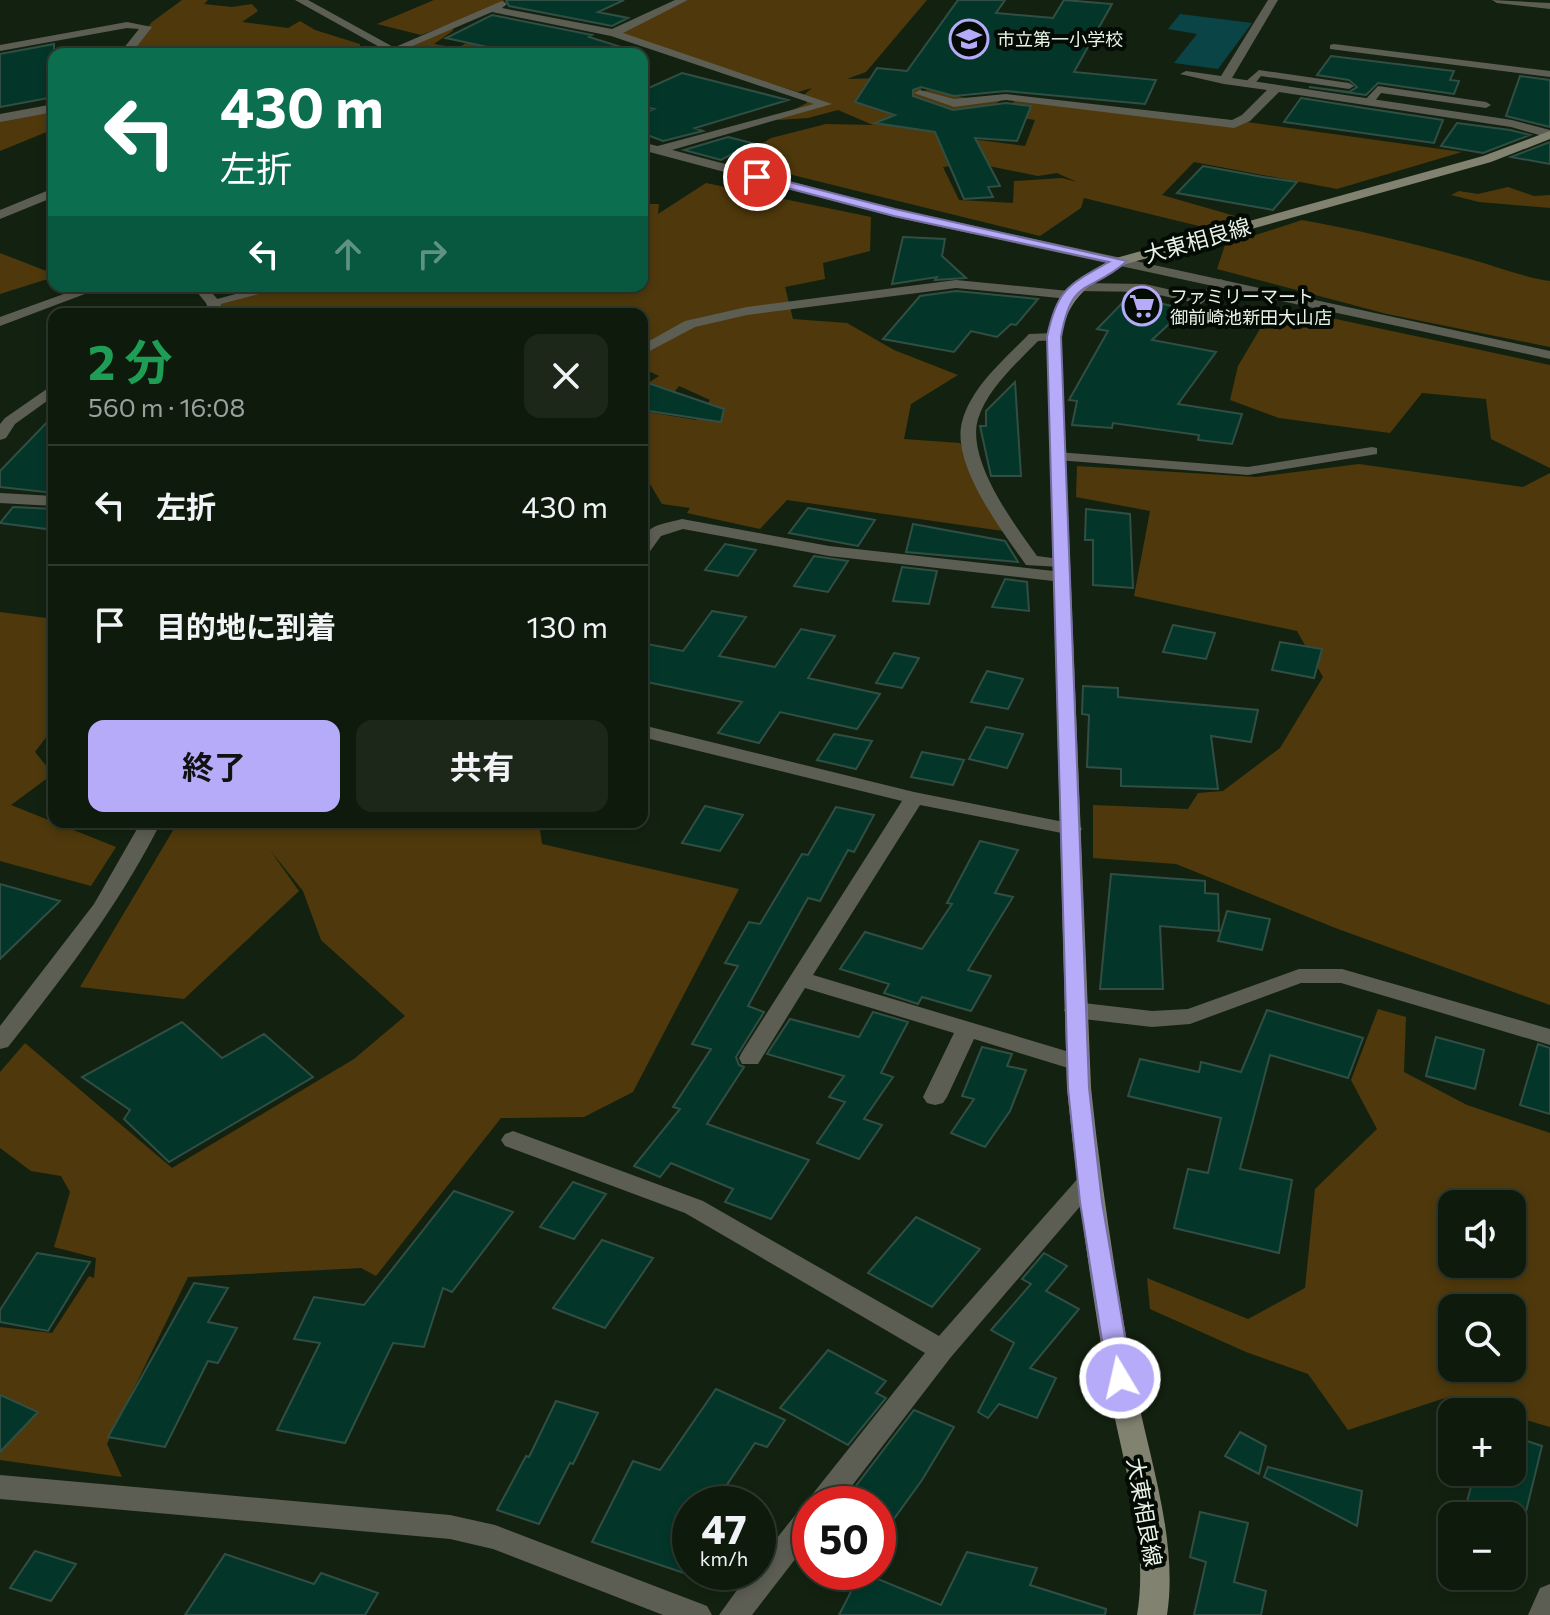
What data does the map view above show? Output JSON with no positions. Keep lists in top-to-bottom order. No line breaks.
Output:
{"streets":{"main road":["大東相良線"]},"places":{"school or university":["市立第一小学校"],"supermarket":["ファミリーマート 御前崎池新田大山店"]},"page":{"turn":["430 m","左折"],"heading":["2 分","560 m · 16:08"],"list":[{"name":"左折","value":"430 m"},{"name":"目的地に到着","value":"130 m"}],"buttons":["終了","共有"],"map_buttons":["+","−"],"speed":"47 km/h","limit":"50"}}
